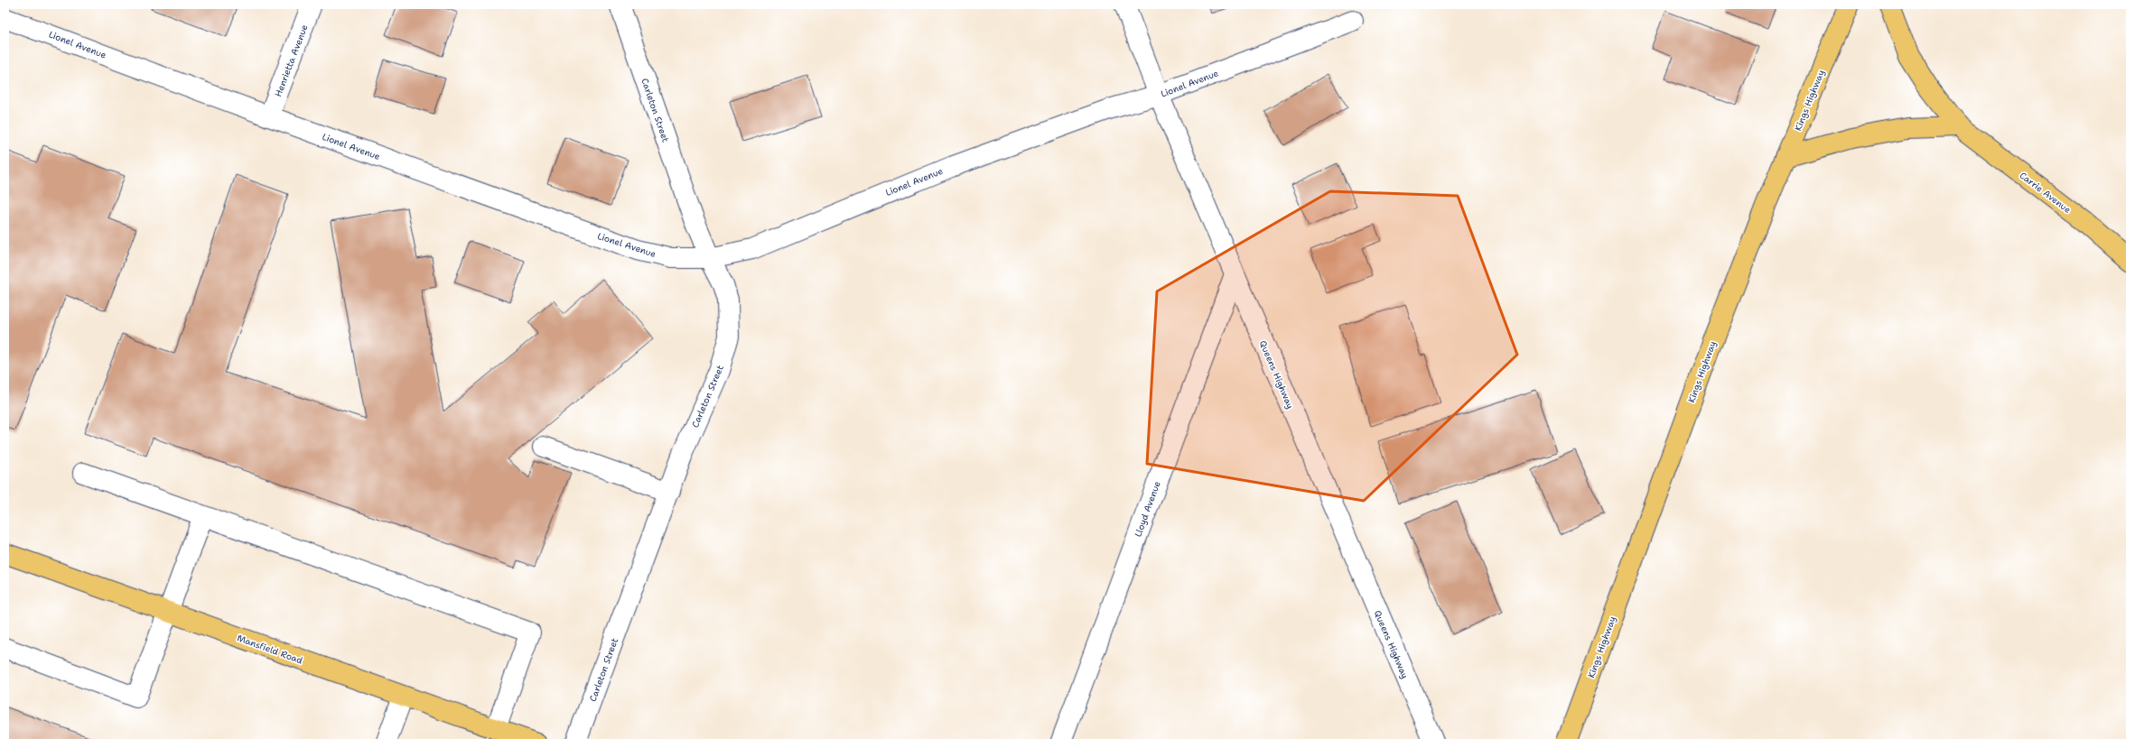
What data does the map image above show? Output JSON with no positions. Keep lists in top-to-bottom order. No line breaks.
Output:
{"streets":{"main road":["Kings Highway","Carrie Avenue","Mansfield Road"],"street":["Lionel Avenue","Henrietta Avenue","Carleton Street","Queens Highway","Lloyd Avenue"]},"crossings":[["Lionel Avenue","Henrietta Avenue"],["Lionel Avenue","Carleton Street"],["Lionel Avenue","Queens Highway"],["Queens Highway","Lloyd Avenue"]]}
